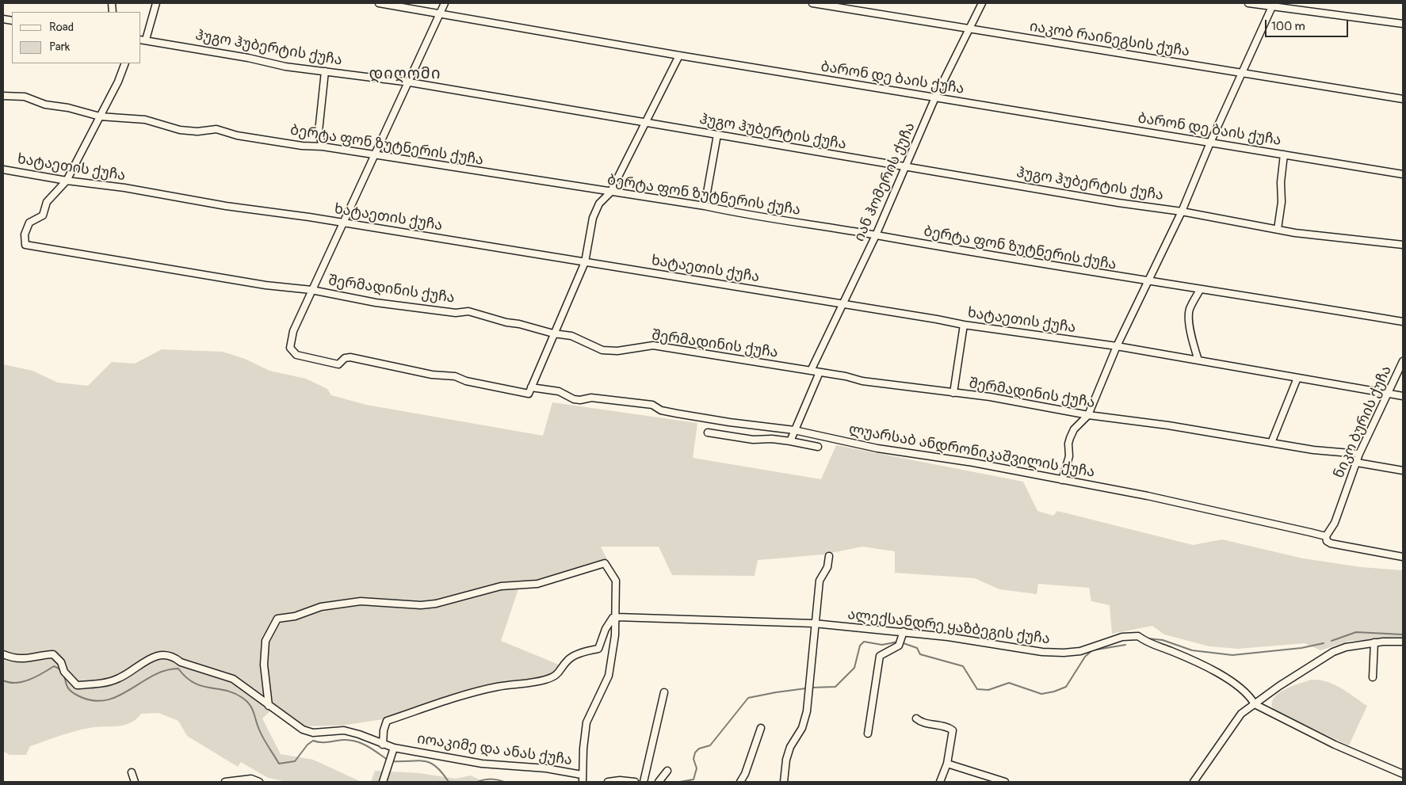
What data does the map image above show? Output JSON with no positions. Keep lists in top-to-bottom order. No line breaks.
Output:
{"streets":{"street":["იაკობ რაინეგსის ქუჩა","ჰუგო ჰუბერტის ქუჩა","ბარონ დე ბაის ქუჩა","ბერტა ფონ ზუტნერის ქუჩა","ხატაეთის ქუჩა","იან ჰომერის ქუჩა","შერმადინის ქუჩა","ნიკო ბურის ქუჩა","ლუარსაბ ანდრონიკაშვილის ქუჩა","ალექსანდრე ყაზბეგის ქუჩა","იოაკიმე და ანას ქუჩა"]},"crossings":[["იაკობ რაინეგსის ქუჩა","იან ჰომერის ქუჩა"],["ჰუგო ჰუბერტის ქუჩა","იან ჰომერის ქუჩა"],["ბარონ დე ბაის ქუჩა","იან ჰომერის ქუჩა"],["ბერტა ფონ ზუტნერის ქუჩა","იან ჰომერის ქუჩა"],["ხატაეთის ქუჩა","იან ჰომერის ქუჩა"],["ხატაეთის ქუჩა","შერმადინის ქუჩა"],["ხატაეთის ქუჩა","ნიკო ბურის ქუჩა"],["იან ჰომერის ქუჩა","შერმადინის ქუჩა"],["შერმადინის ქუჩა","ნიკო ბურის ქუჩა"],["ნიკო ბურის ქუჩა","ლუარსაბ ანდრონიკაშვილის ქუჩა"]],"districts":["დიღომი"],"legend":["Road","Park"],"scale_bar":"100 m"}
